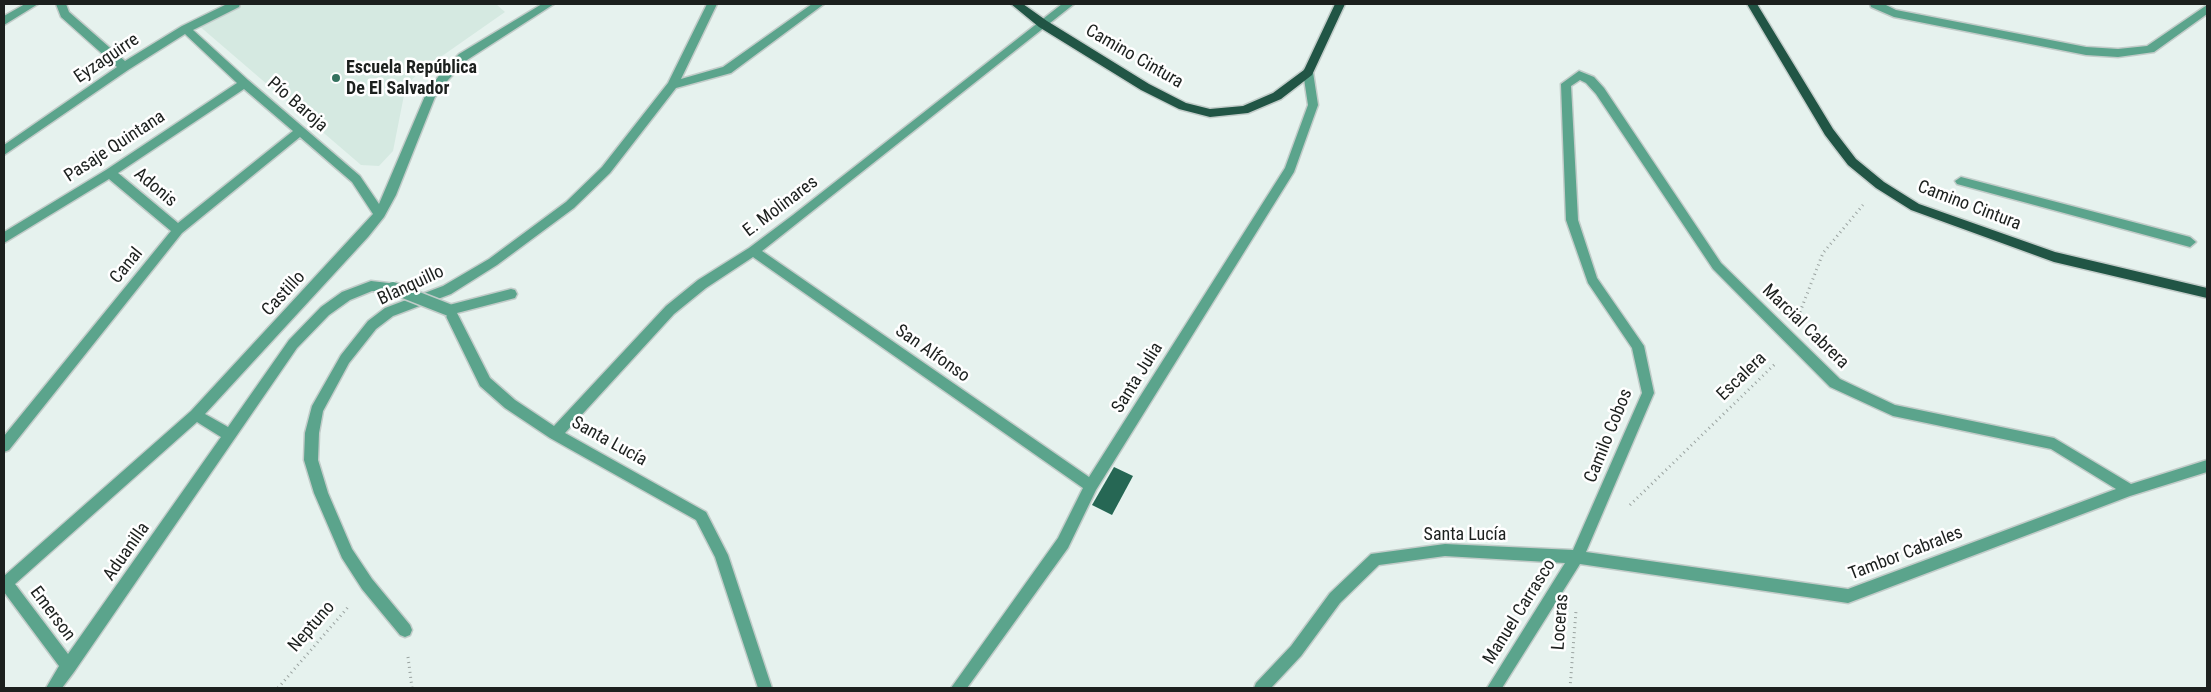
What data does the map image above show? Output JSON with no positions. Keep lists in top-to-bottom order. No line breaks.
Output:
{"streets":{"main road":["Camino Cintura"],"street":["Eyzaguirre","Pío Baroja","Pasaje Quintana","Adonis","E. Molinares","Canal","Blanquillo","Castillo","Marcial Cabrera","San Alfonso","Santa Julia","Camilo Cobos","Santa Lucía","Aduanilla","Tambor Cabrales","Manuel Carrasco","Emerson"],"path":["Escalera","Loceras","Neptuno"]},"crossings":[["Camino Cintura","E. Molinares"],["Camino Cintura","Escalera"],["Camino Cintura","Santa Julia"],["Eyzaguirre","Pío Baroja"],["Pío Baroja","Pasaje Quintana"],["Pío Baroja","Canal"],["Pío Baroja","Castillo"],["Pasaje Quintana","Adonis"],["Adonis","Canal"],["E. Molinares","San Alfonso"],["E. Molinares","Santa Lucía"],["Blanquillo","Neptuno"],["Castillo","Emerson"],["Marcial Cabrera","Escalera"],["Marcial Cabrera","Camilo Cobos"],["Marcial Cabrera","Tambor Cabrales"],["San Alfonso","Santa Julia"],["Camilo Cobos","Santa Lucía"],["Camilo Cobos","Tambor Cabrales"],["Camilo Cobos","Manuel Carrasco"],["Santa Lucía","Aduanilla"],["Santa Lucía","Tambor Cabrales"],["Santa Lucía","Manuel Carrasco"],["Aduanilla","Emerson"],["Tambor Cabrales","Manuel Carrasco"]],"places":["Escuela República De El Salvador"]}
